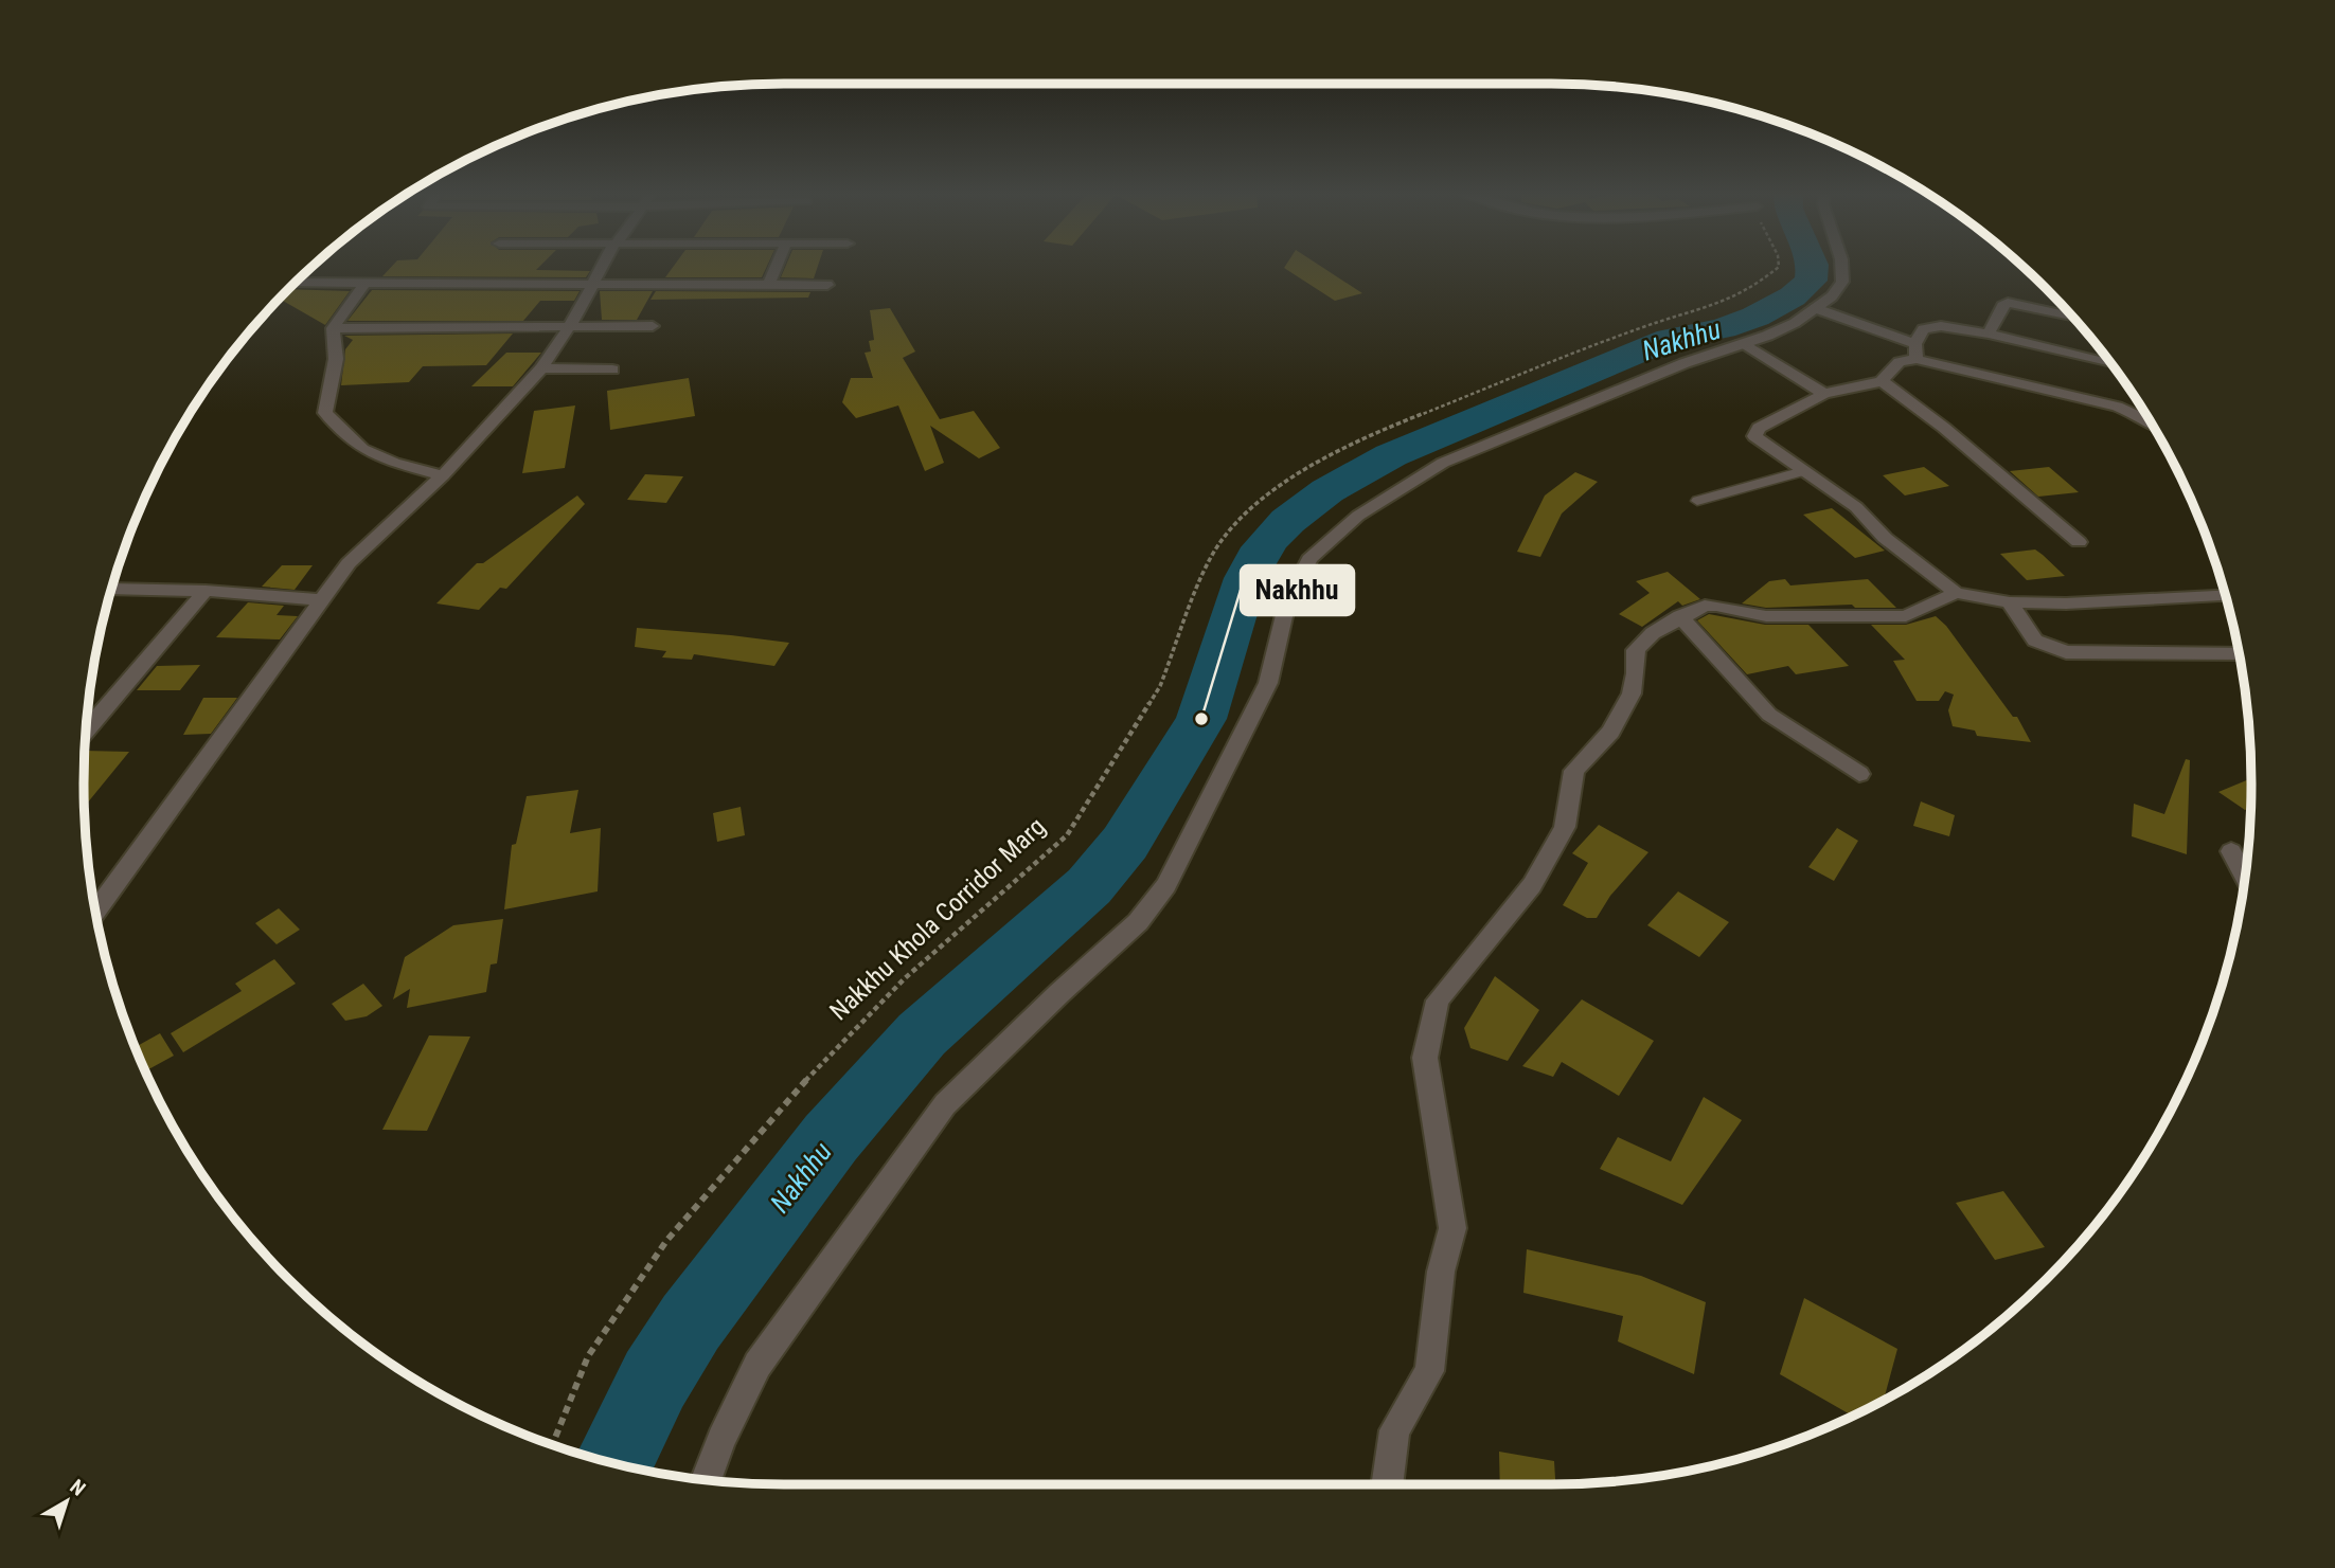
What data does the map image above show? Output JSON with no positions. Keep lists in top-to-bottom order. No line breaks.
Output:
{"streets":{"path":["Nakkhu Khola Corridor Marg"]},"water":["Nakhhu"],"places":["Nakhhu"],"north":"top right"}
